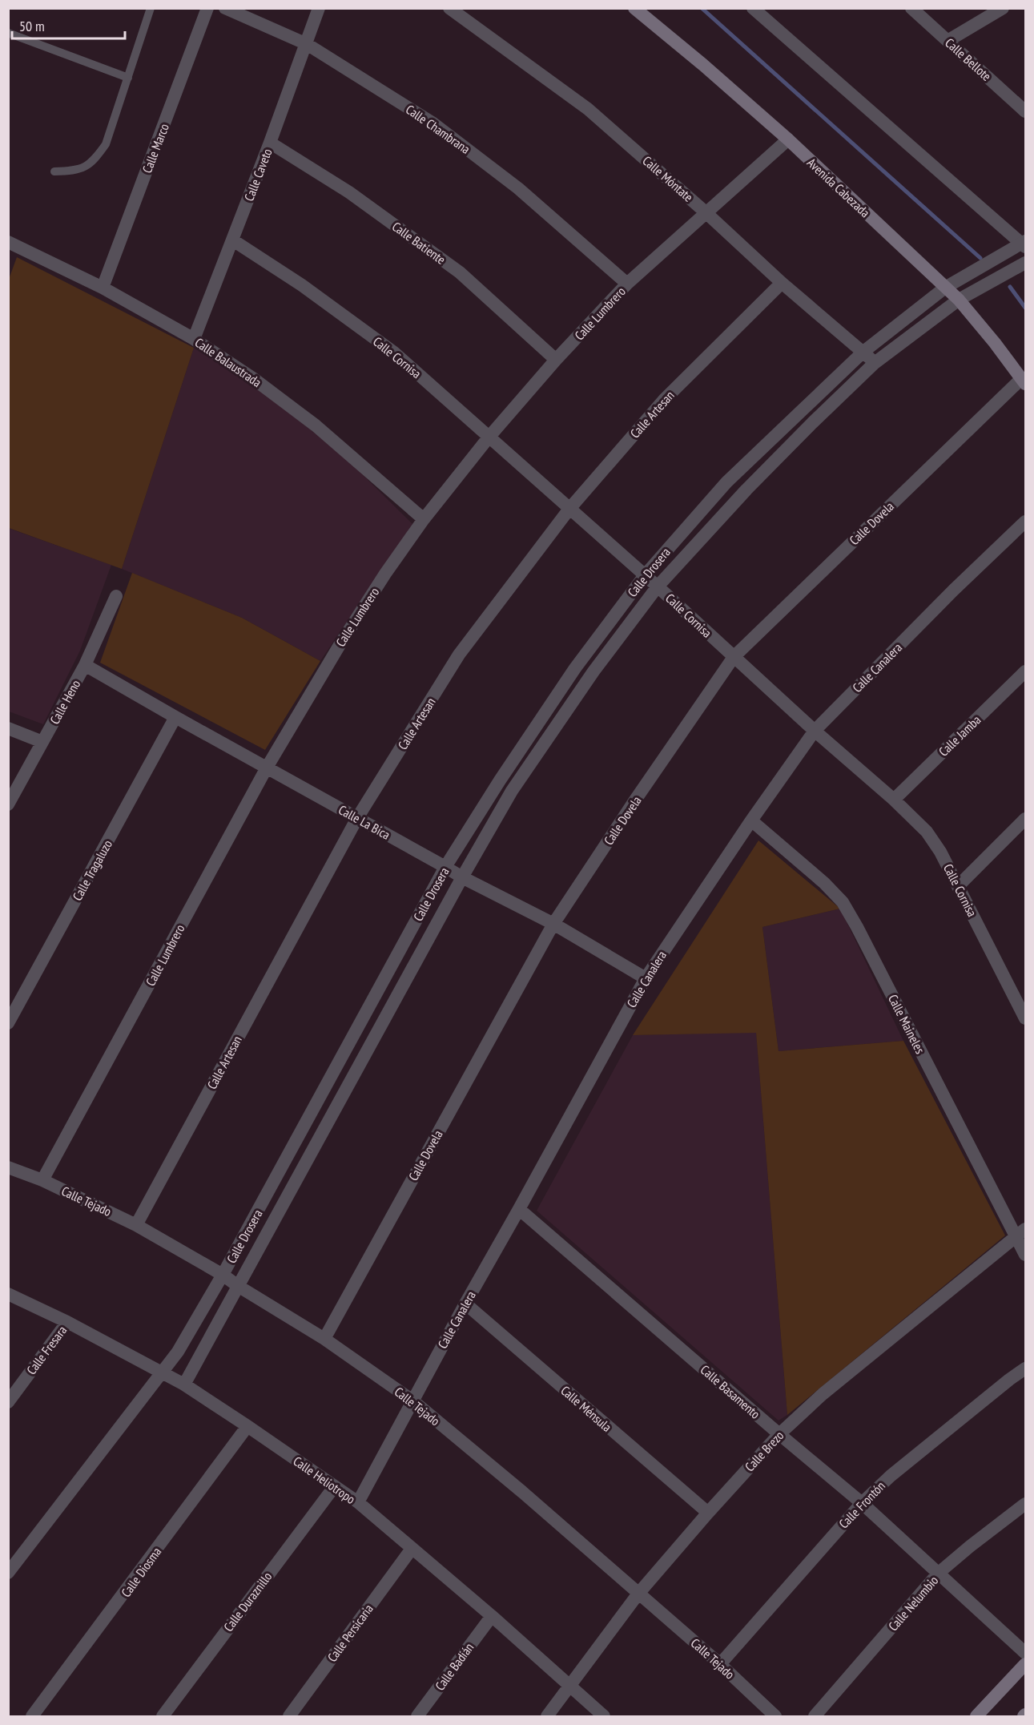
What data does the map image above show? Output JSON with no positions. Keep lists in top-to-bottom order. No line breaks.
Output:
{"streets":{"main road":["Avenida Cabezada"],"street":["Calle Bellote","Calle Chambrana","Calle Marco","Calle Caveto","Calle Móntate","Calle Batiente","Calle Lumbrero","Calle Cornisa","Calle Balaustrada","Calle Artesan","Calle Dovela","Calle Drosera","Calle Canalera","Calle Heno","Calle Jamba","Calle La Bica","Calle Tragaluzo","Calle Maineles","Calle Tejado","Calle Fresara","Calle Basamento","Calle Ménsula","Calle Brezo","Calle Heliotropo","Calle Frontón","Calle Diosma","Calle Duraznillo","Calle Nelumbio","Calle Persicaria","Calle Badián"]},"crossings":[["Calle Chambrana","Calle Caveto"],["Calle Chambrana","Calle Lumbrero"],["Calle Marco","Calle Balaustrada"],["Calle Caveto","Calle Batiente"],["Calle Caveto","Calle Cornisa"],["Calle Caveto","Calle Balaustrada"],["Calle Móntate","Calle Lumbrero"],["Calle Móntate","Calle Artesan"],["Calle Móntate","Calle Drosera"],["Avenida Cabezada","Calle Lumbrero"],["Avenida Cabezada","Calle Dovela"],["Avenida Cabezada","Calle Drosera"],["Calle Batiente","Calle Lumbrero"],["Calle Lumbrero","Calle Cornisa"],["Calle Lumbrero","Calle Balaustrada"],["Calle Lumbrero","Calle La Bica"],["Calle Lumbrero","Calle Tejado"],["Calle Cornisa","Calle Artesan"],["Calle Cornisa","Calle Dovela"],["Calle Cornisa","Calle Drosera"],["Calle Cornisa","Calle Canalera"],["Calle Cornisa","Calle Jamba"],["Calle Artesan","Calle La Bica"],["Calle Artesan","Calle Tejado"],["Calle Dovela","Calle La Bica"],["Calle Dovela","Calle Tejado"],["Calle Drosera","Calle La Bica"],["Calle Drosera","Calle Tejado"],["Calle Drosera","Calle Heliotropo"],["Calle Canalera","Calle La Bica"],["Calle Canalera","Calle Maineles"],["Calle Canalera","Calle Tejado"],["Calle Canalera","Calle Basamento"],["Calle Canalera","Calle Ménsula"],["Calle Canalera","Calle Heliotropo"],["Calle Heno","Calle La Bica"],["Calle La Bica","Calle Tragaluzo"],["Calle Maineles","Calle Brezo"],["Calle Tejado","Calle Brezo"],["Calle Tejado","Calle Frontón"],["Calle Fresara","Calle Heliotropo"],["Calle Basamento","Calle Brezo"],["Calle Basamento","Calle Frontón"],["Calle Basamento","Calle Nelumbio"],["Calle Ménsula","Calle Brezo"],["Calle Brezo","Calle Heliotropo"],["Calle Heliotropo","Calle Diosma"],["Calle Heliotropo","Calle Duraznillo"],["Calle Heliotropo","Calle Persicaria"],["Calle Heliotropo","Calle Badián"]],"scale_bar":"50 m"}
